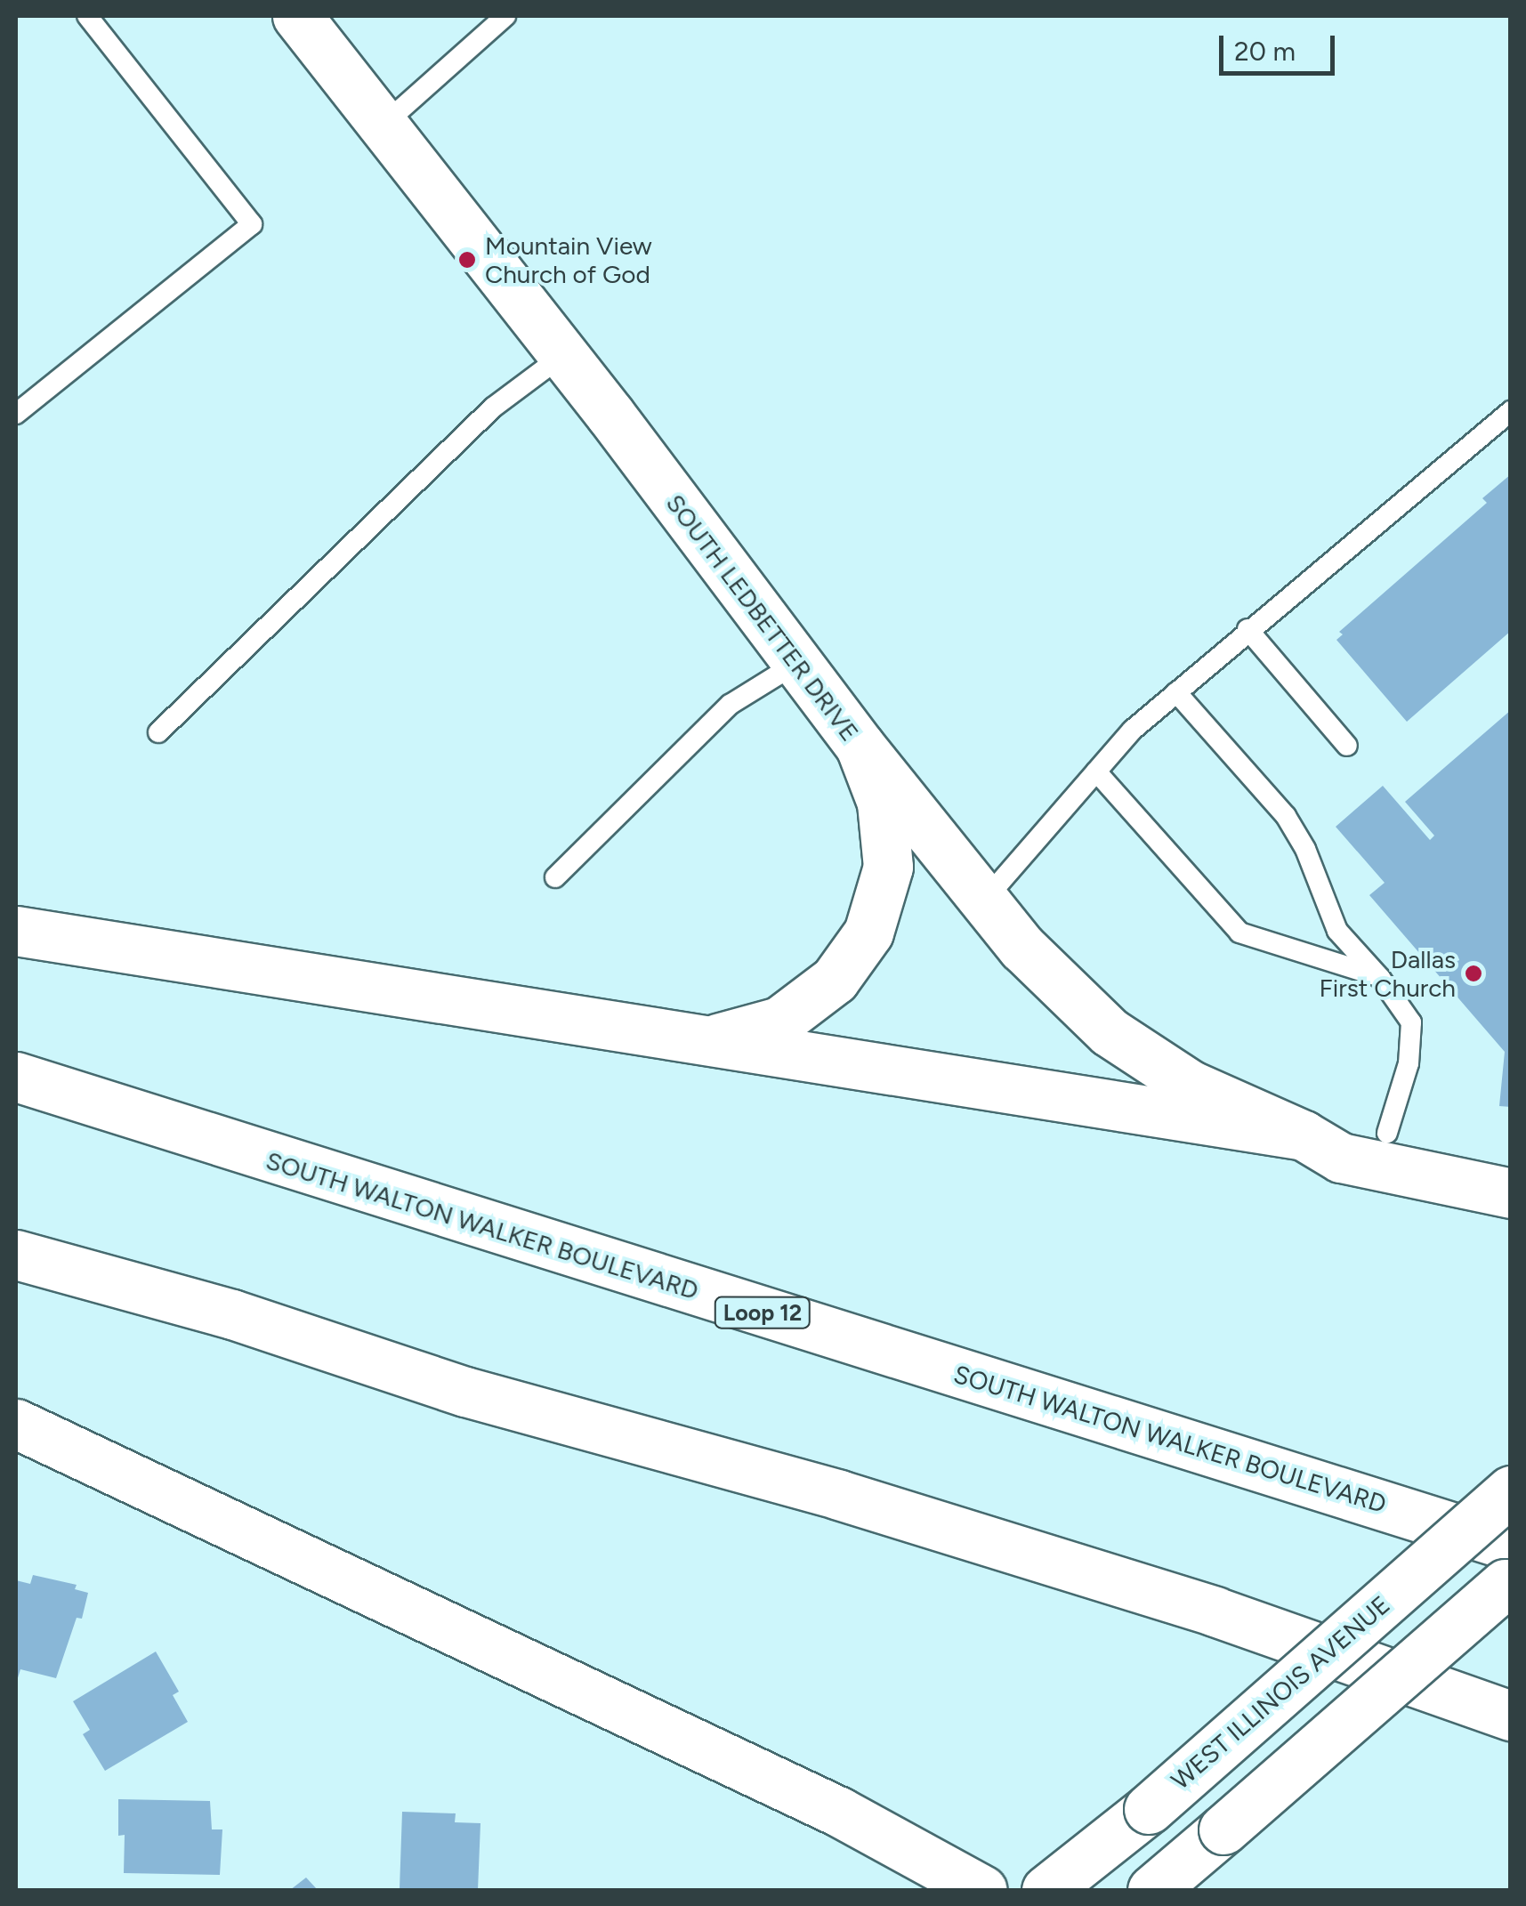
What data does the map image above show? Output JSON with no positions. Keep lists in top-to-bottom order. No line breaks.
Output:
{"streets":{"main road":["SOUTH LEDBETTER DRIVE","SOUTH WALTON WALKER BOULEVARD","Loop 12","WEST ILLINOIS AVENUE"]},"places":["Mountain View Church of God","Dallas First Church"],"scale_bar":"20 m"}
